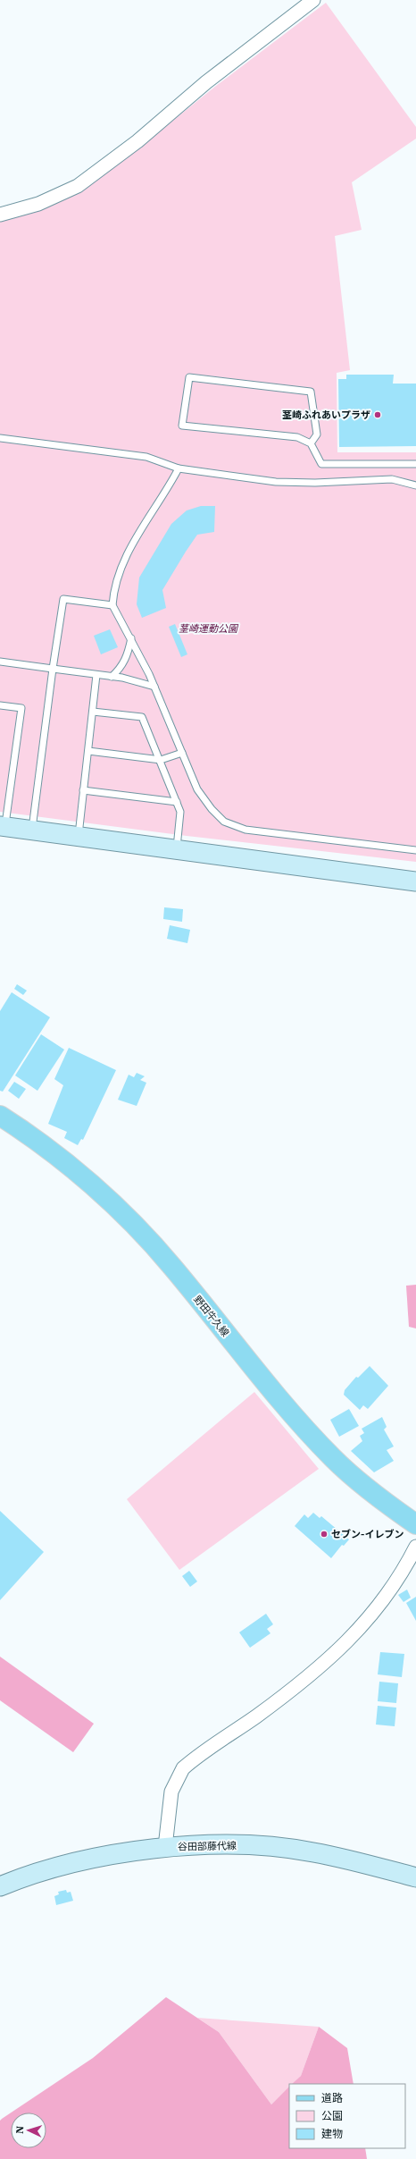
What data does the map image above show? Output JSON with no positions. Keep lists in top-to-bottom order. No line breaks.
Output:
{"streets":{"main road":["野田牛久線","谷田部藤代線"]},"parks":["茎崎運動公園"],"places":["茎崎ふれあいプラザ","セブン-イレブン"],"legend":["道路","公園","建物"],"north":"left"}
